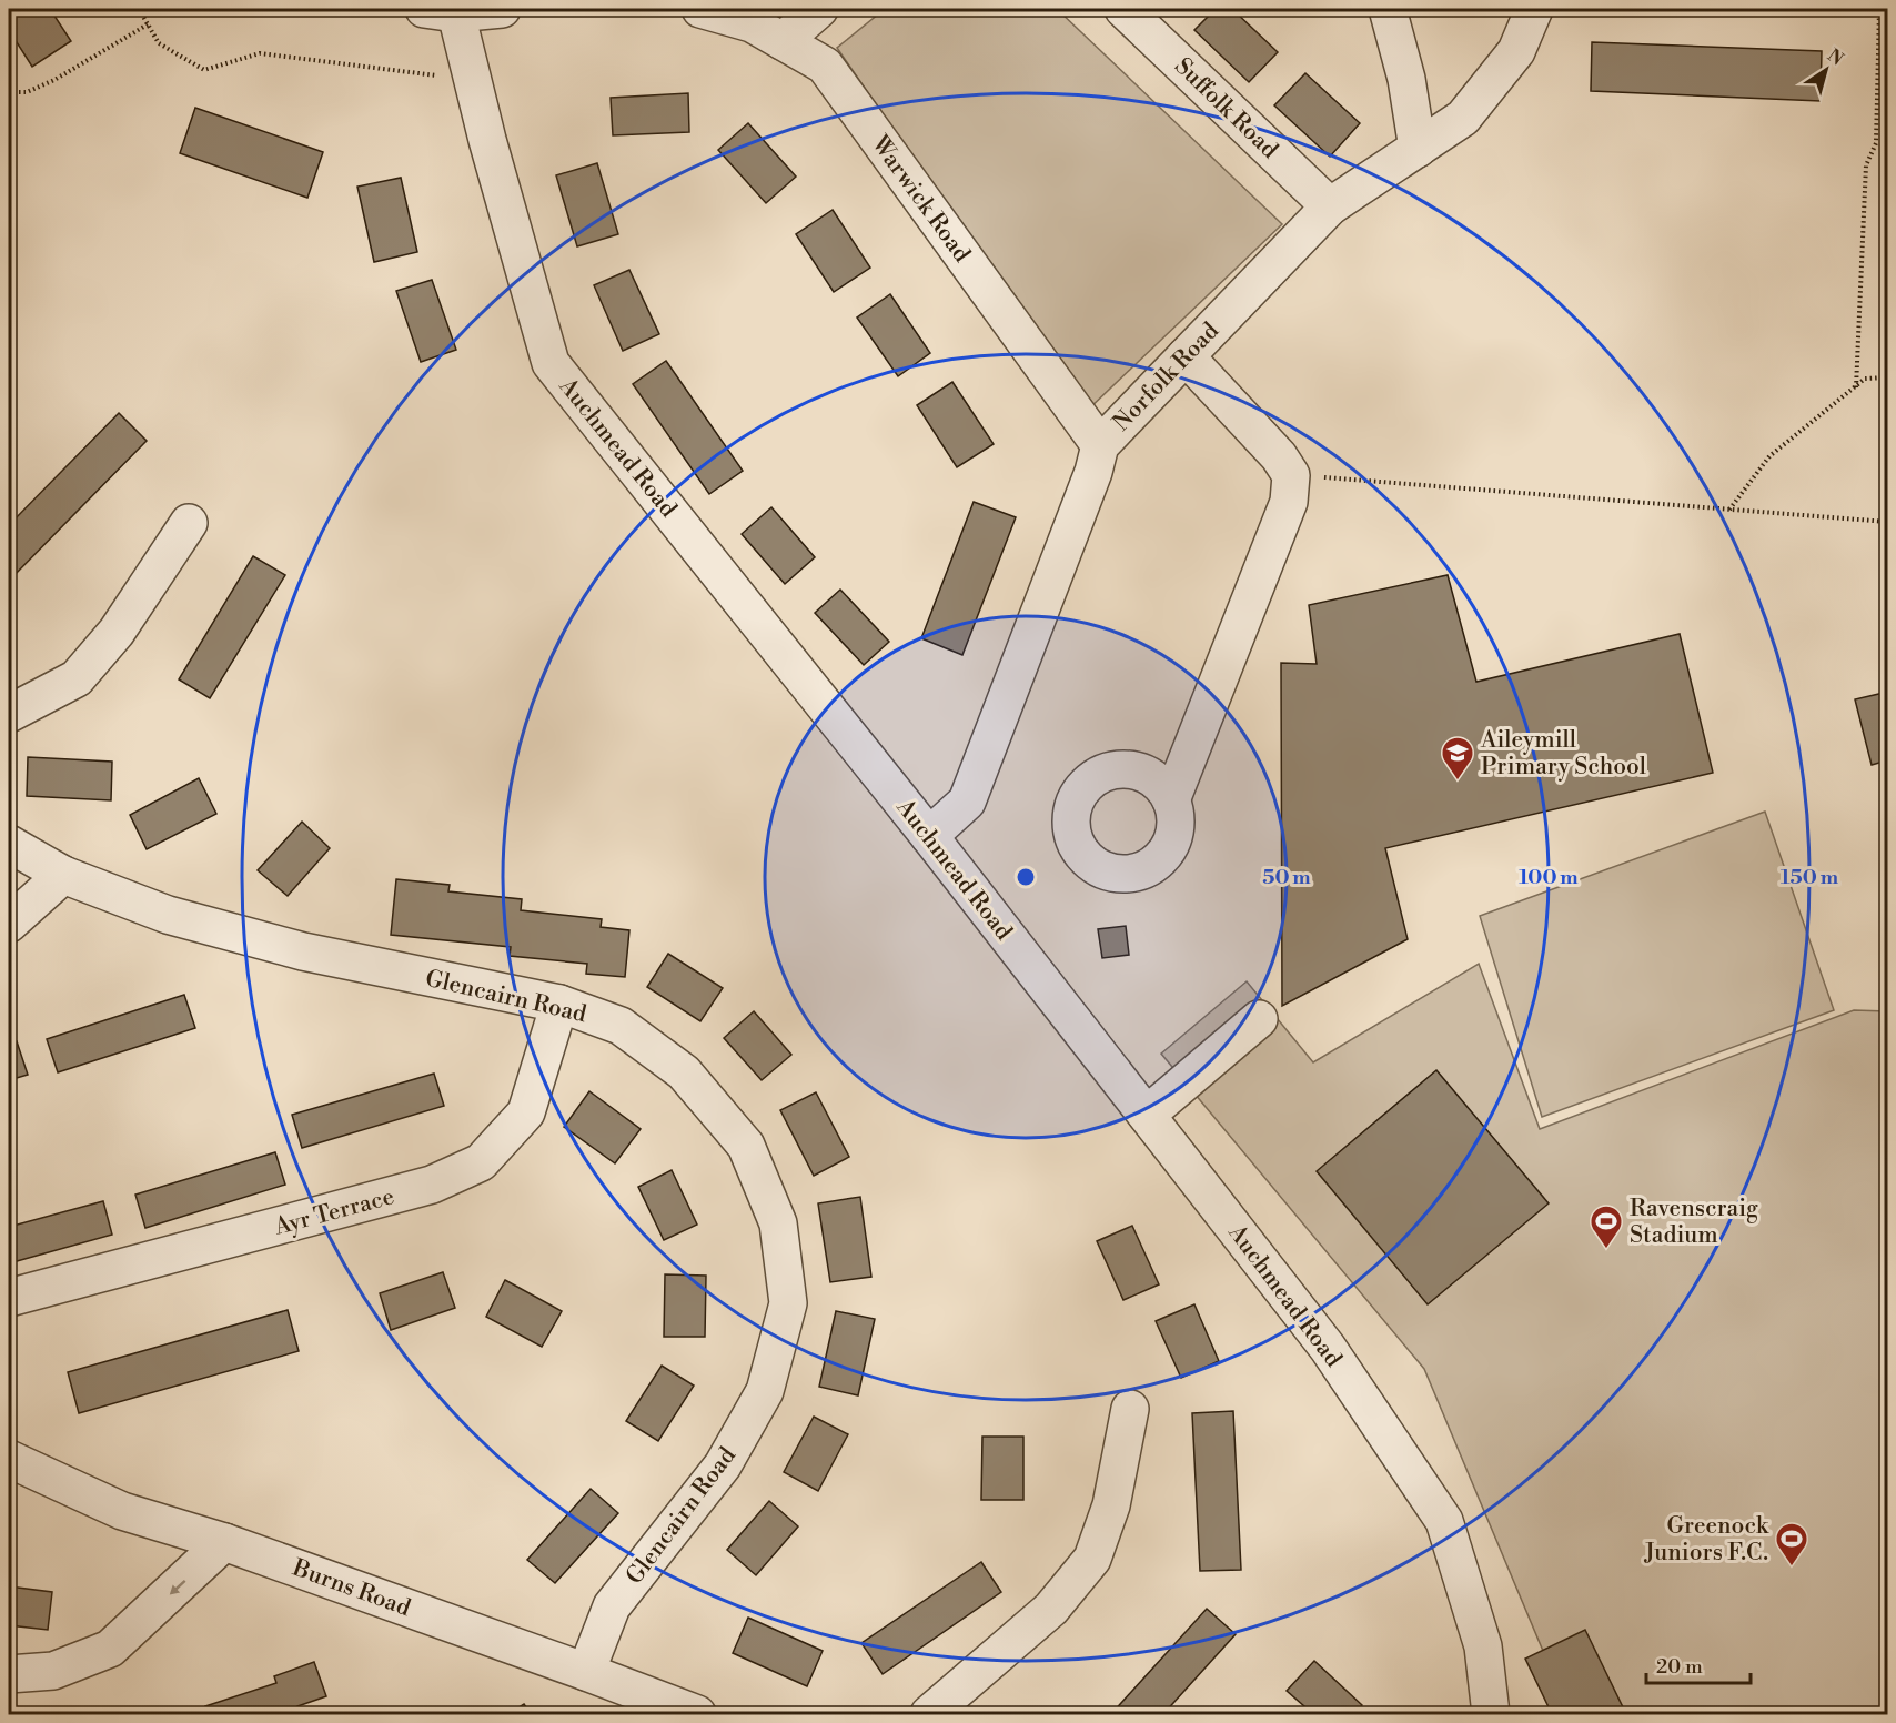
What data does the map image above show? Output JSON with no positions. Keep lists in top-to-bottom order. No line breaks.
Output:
{"streets":{"street":["Suffolk Road","Warwick Road","Norfolk Road","Auchmead Road","Glencairn Road","Ayr Terrace","Burns Road"]},"crossings":[["Suffolk Road","Norfolk Road"],["Warwick Road","Norfolk Road"],["Norfolk Road","Auchmead Road"],["Glencairn Road","Ayr Terrace"],["Glencairn Road","Burns Road"]],"places":{"school or university":["Aileymill Primary School"],"sports":["Ravenscraig Stadium","Greenock Juniors F.C."]},"scale_bar":"20 m","north":"top right","rings":["50 m","100 m","150 m"]}
